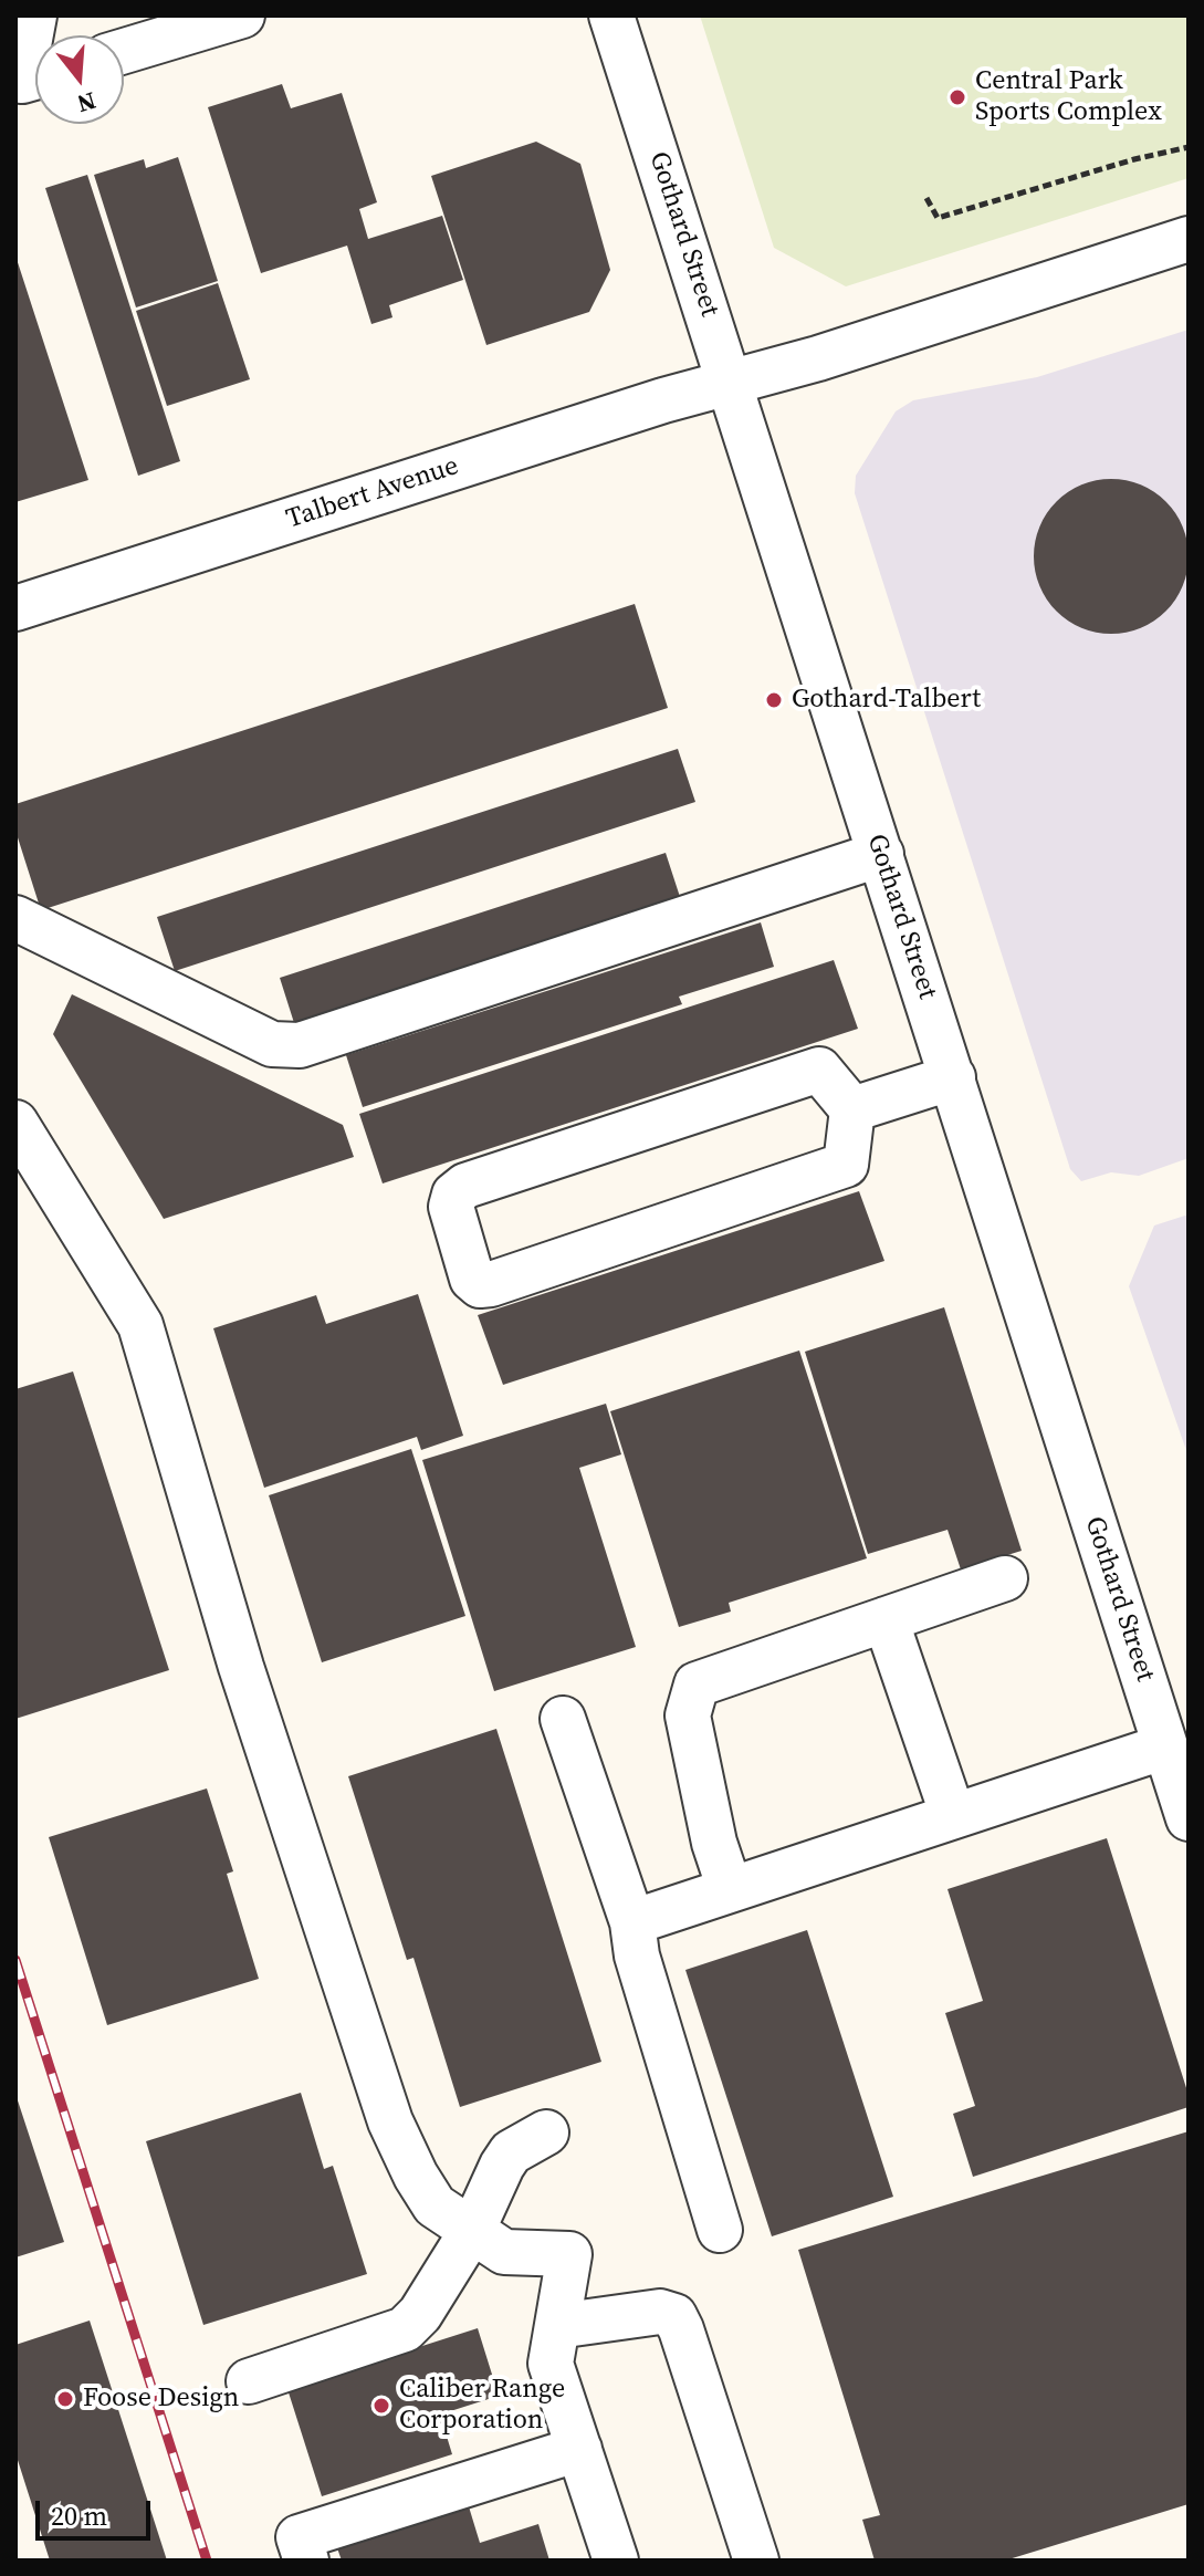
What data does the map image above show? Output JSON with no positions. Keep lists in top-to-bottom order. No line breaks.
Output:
{"streets":{"street":["Gothard Street","Talbert Avenue"]},"crossings":[["Gothard Street","Talbert Avenue"]],"places":["Central Park Sports Complex","Gothard-Talbert","Foose Design","Caliber Range Corporation"],"scale_bar":"20 m","north":"bottom"}
